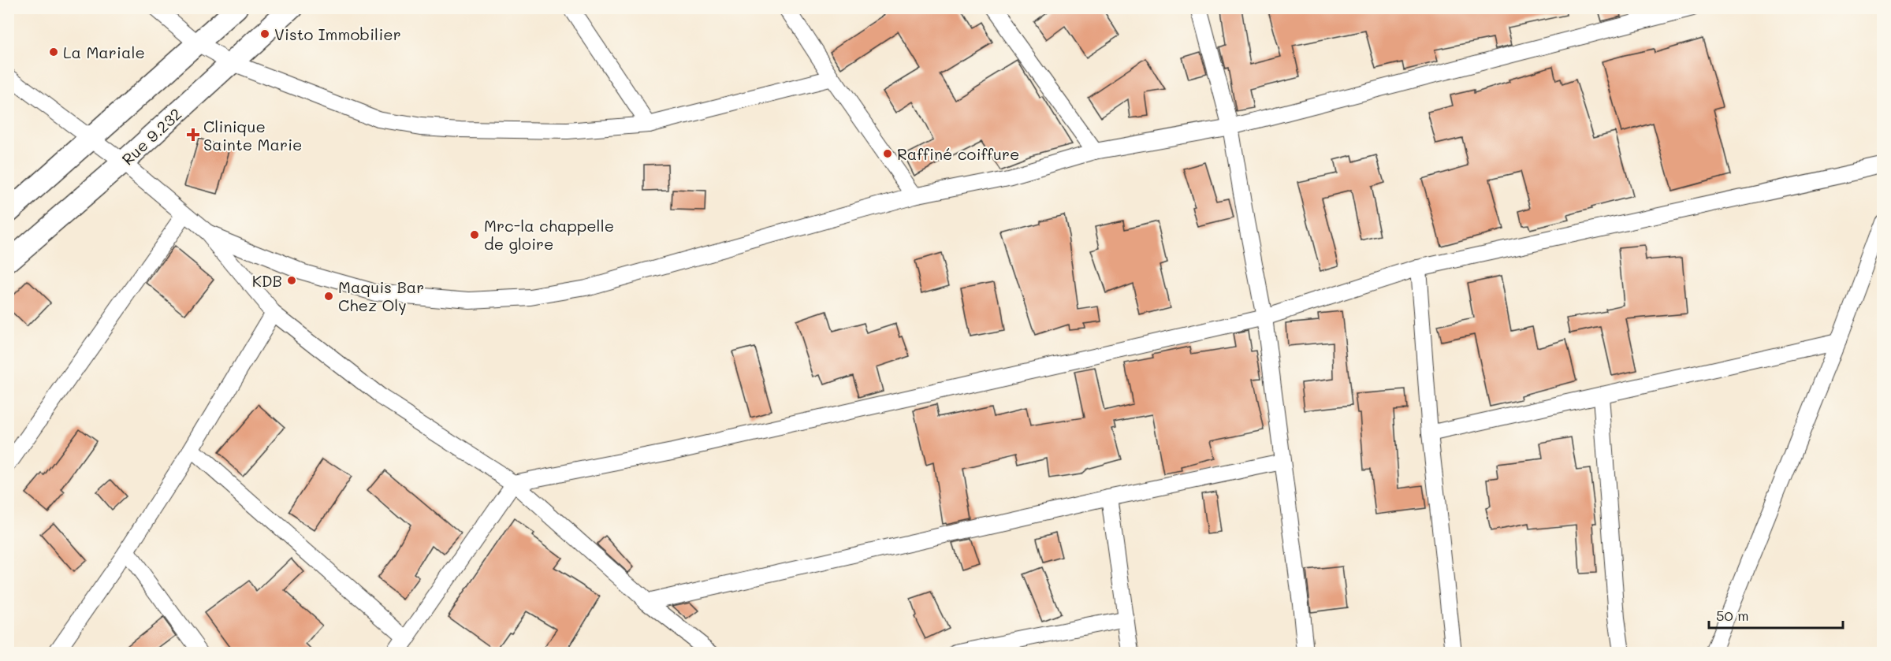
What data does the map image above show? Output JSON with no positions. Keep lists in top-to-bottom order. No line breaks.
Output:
{"streets":{"street":["Rue 9.232"]},"places":{"other":["Visto Immobilier","La Mariale","Raffiné coiffure","Mrc-la chappelle de gloire","KDB","Maquis Bar Chez Oly"],"health":["Clinique Sainte Marie"]},"scale_bar":"50 m"}
